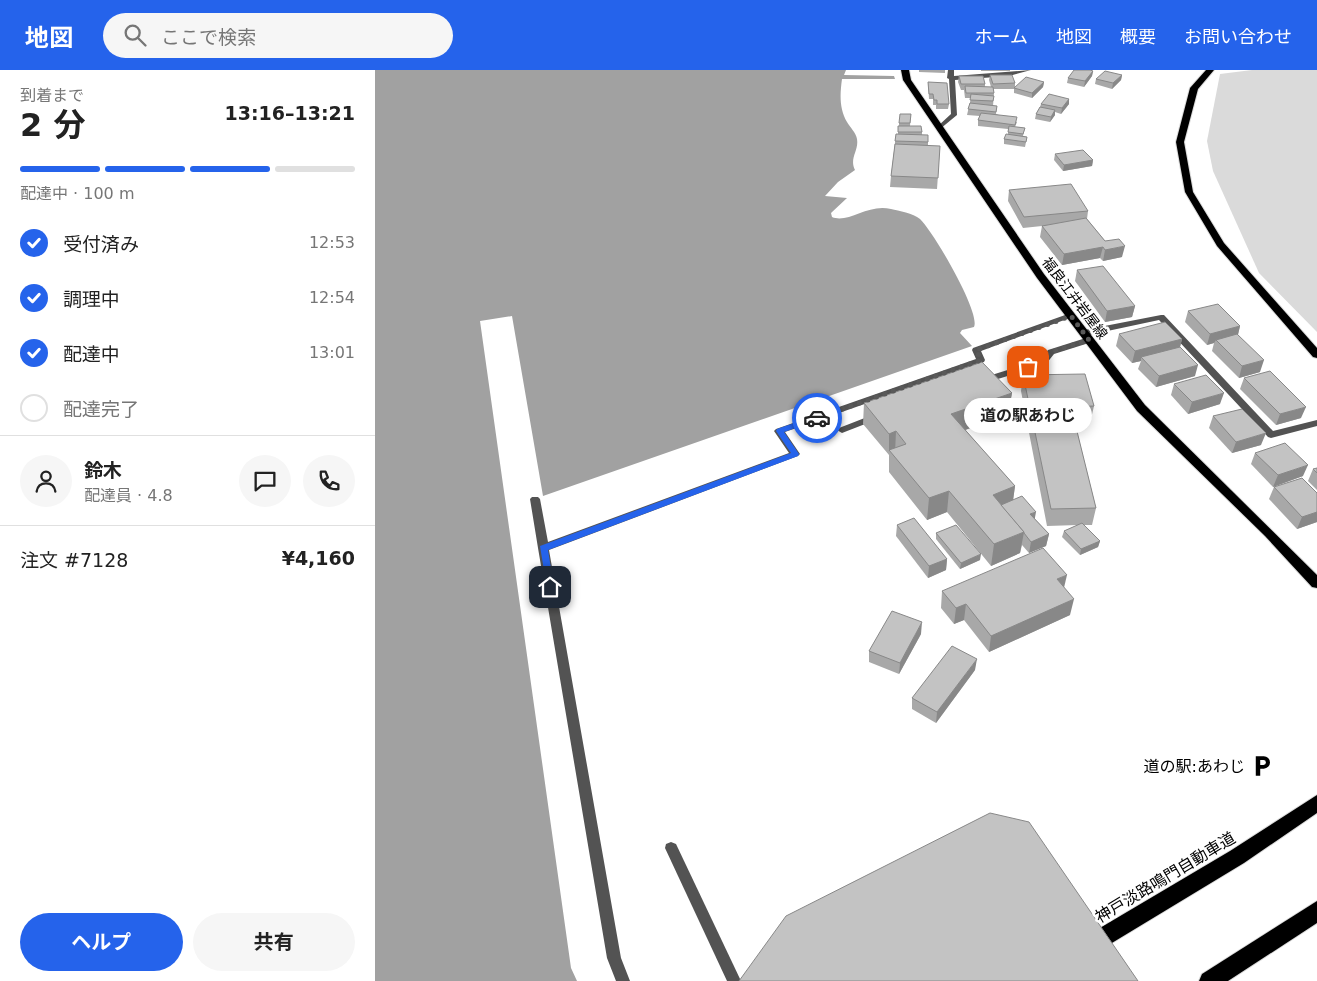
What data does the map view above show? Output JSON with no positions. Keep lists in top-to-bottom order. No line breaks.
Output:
{"streets":{"highway":["神戸淡路鳴門自動車道"],"main road":["福良江井岩屋線"]},"places":{"other":["道の駅あわじ"],"parking":["道の駅:あわじ"]},"page":{"header":"地図","search":"ここで検索","nav":["ホーム","地図","概要","お問い合わせ"],"heading":["2 分","到着まで","13:16–13:21"],"panel":["鈴木","配達員 · 4.8","注文 #7128","¥4,160"],"bar":"配達中 · 100 m","list":[["受付済み","12:53"],["調理中","12:54"],["配達中","13:01"],"配達完了"],"bubble":"道の駅あわじ","buttons":["ヘルプ","共有"]}}
